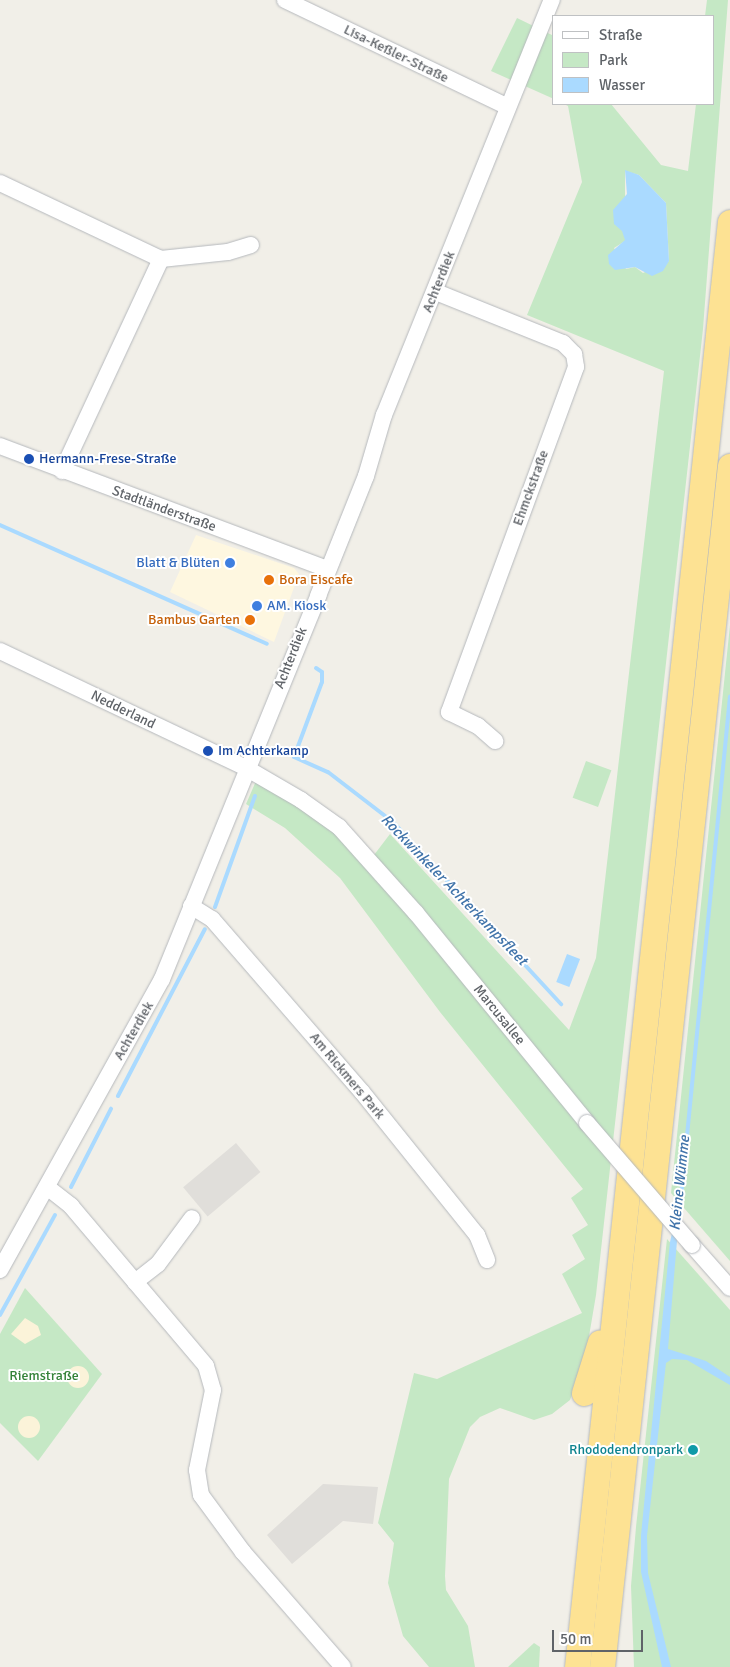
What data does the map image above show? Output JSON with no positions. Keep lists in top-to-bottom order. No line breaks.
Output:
{"streets":{"street":["Lisa-Keßler-Straße","Achterdiek","Ehmckstraße","Stadtländerstraße","Nedderland","Marcusallee","Am Rickmers Park"]},"crossings":[["Lisa-Keßler-Straße","Achterdiek"],["Achterdiek","Ehmckstraße"],["Achterdiek","Stadtländerstraße"],["Achterdiek","Nedderland"],["Achterdiek","Marcusallee"],["Achterdiek","Am Rickmers Park"],["Nedderland","Marcusallee"]],"water":["Rockwinkeler Achterkampsfleet","Kleine Wümme"],"parks":["Riemstraße"],"places":["Hermann-Frese-Straße","Blatt & Blüten","Bora Eiscafe","AM. Kiosk","Bambus Garten","Im Achterkamp","Rhododendronpark"],"legend":["Straße","Park","Wasser"],"scale_bar":"50 m"}
